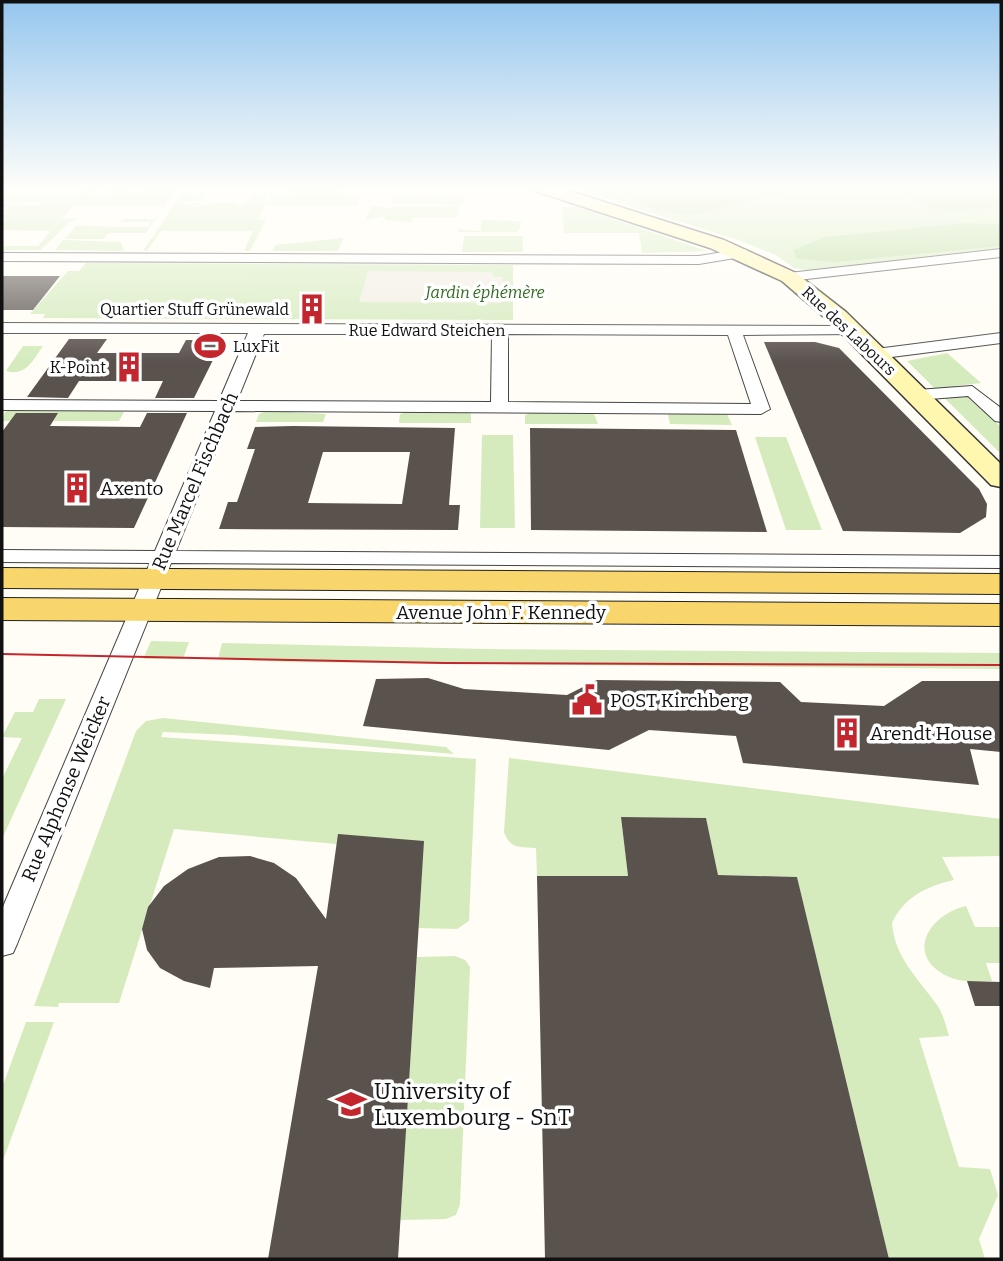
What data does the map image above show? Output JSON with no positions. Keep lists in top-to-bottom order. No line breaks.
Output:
{"streets":{"main road":["Rue des Labours","Avenue John F. Kennedy"],"street":["Rue Edward Steichen","Rue Marcel Fischbach","Rue Alphonse Weicker"]},"crossings":[["Rue Edward Steichen","Rue des Labours"],["Rue Edward Steichen","Rue Marcel Fischbach"],["Rue Marcel Fischbach","Avenue John F. Kennedy"],["Rue Marcel Fischbach","Rue Alphonse Weicker"],["Avenue John F. Kennedy","Rue Alphonse Weicker"]],"parks":["Jardin éphémère"],"places":{"building":["Quartier Stuff Grünewald","K-Point","Axento","Arendt House"],"sports":["LuxFit"],"public building":["POST Kirchberg"],"school or university":["University of Luxembourg - SnT"]}}
